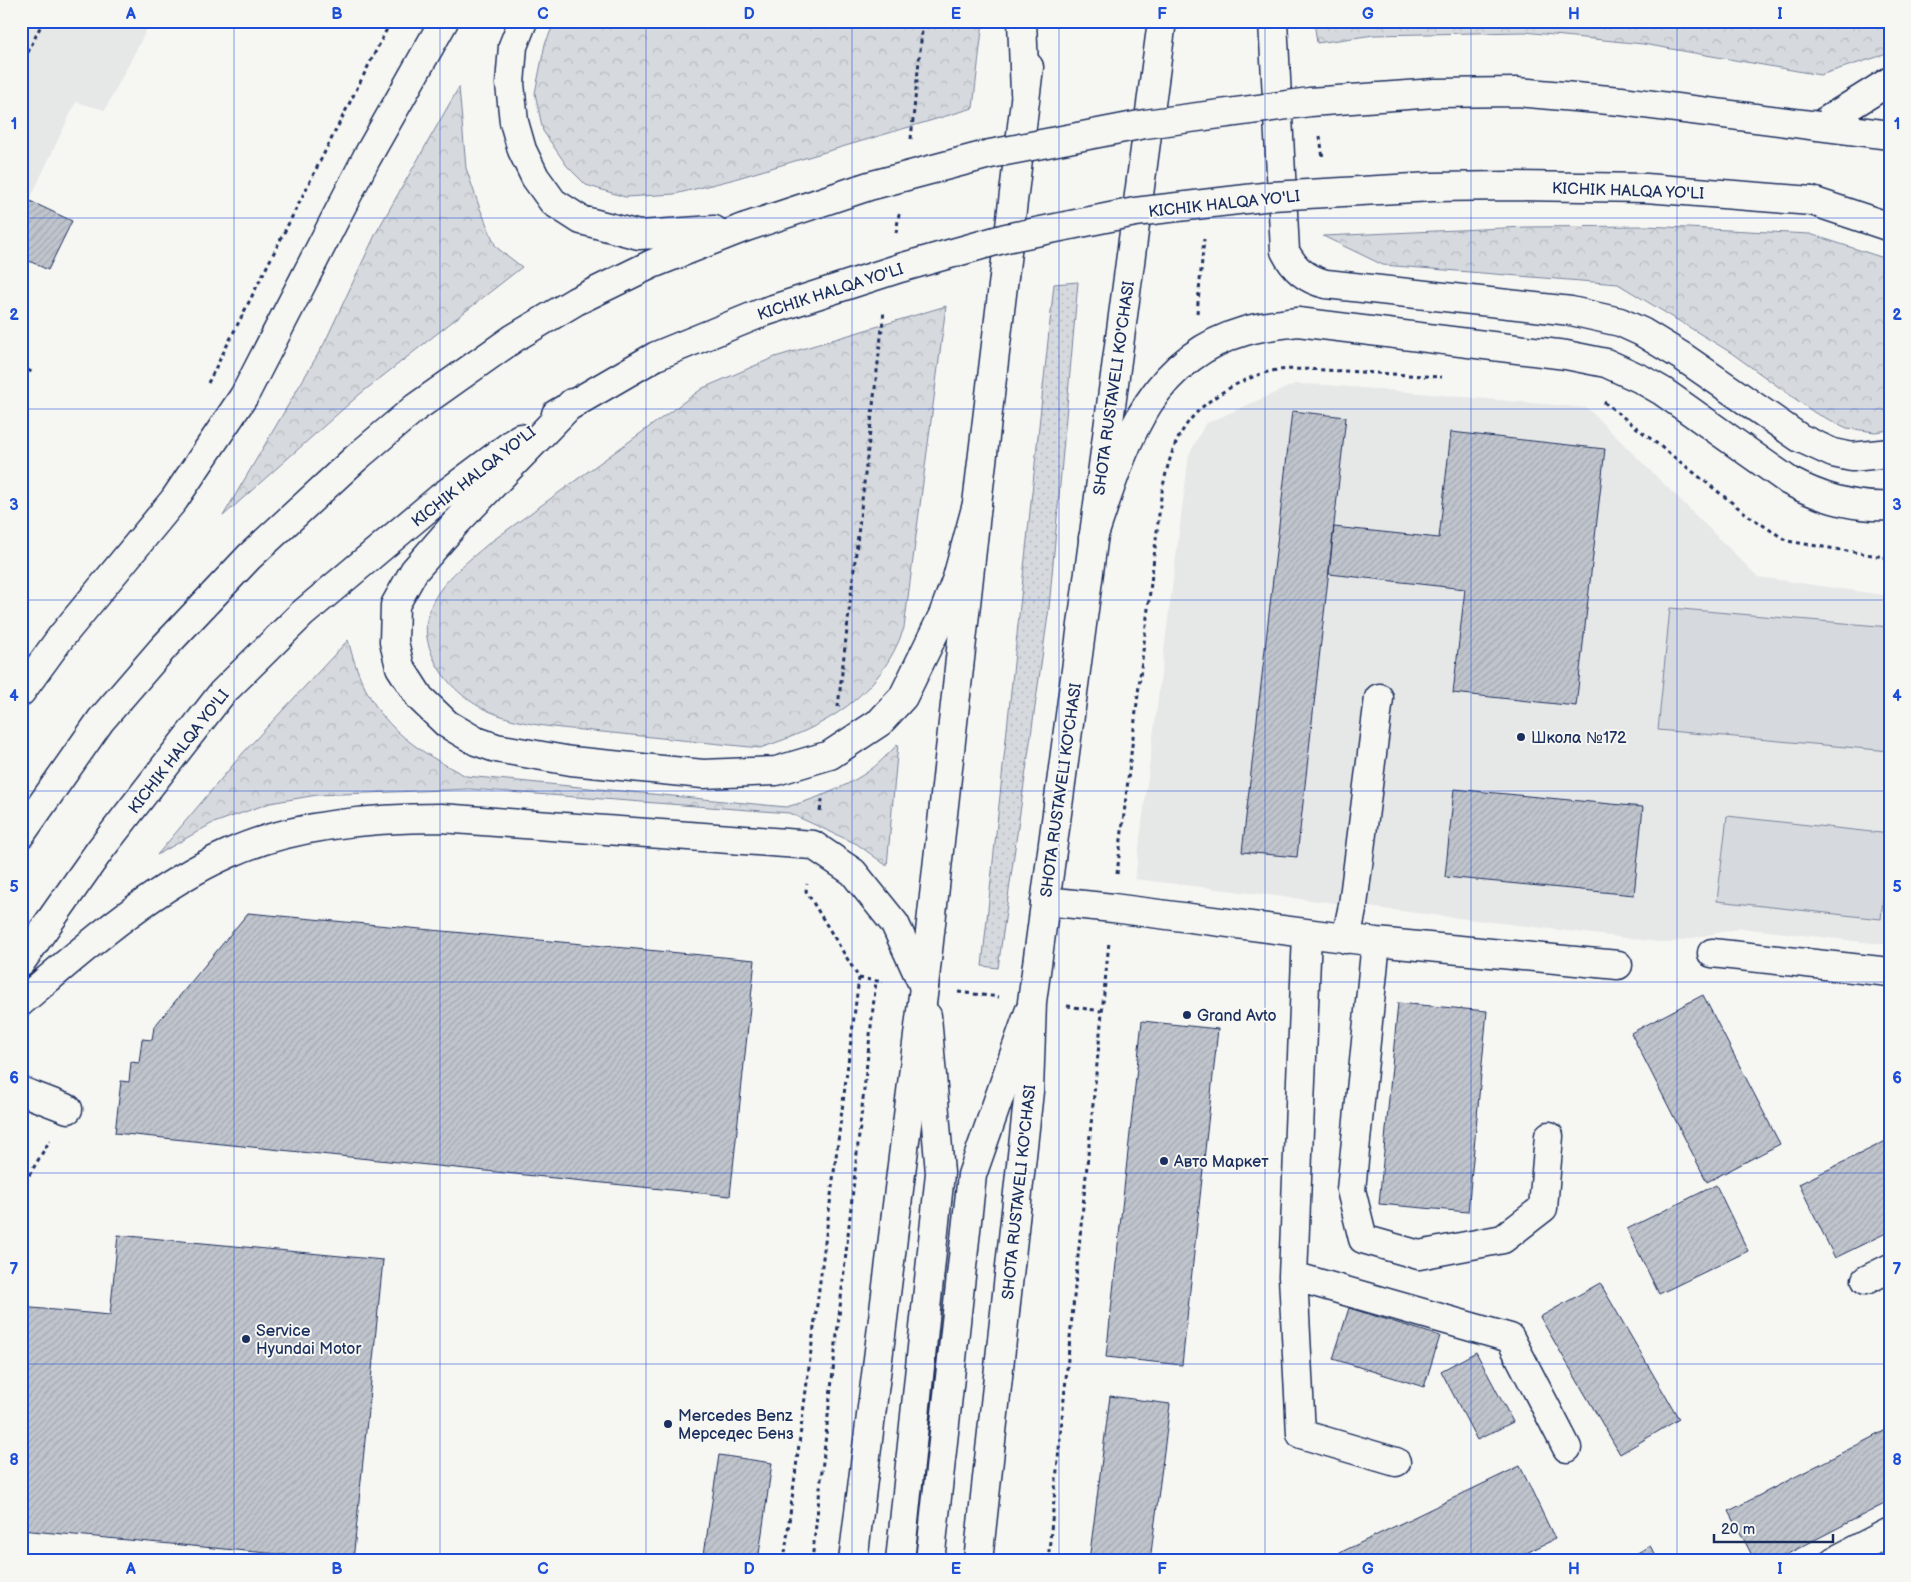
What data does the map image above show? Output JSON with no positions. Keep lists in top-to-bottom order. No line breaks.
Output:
{"streets":{"main road":["KICHIK HALQA YO'LI","SHOTA RUSTAVELI KO'CHASI"]},"places":["Школа №172","Grand Avto","Авто Маркет","Service Hyundai Motor","Mercedes Benz Мерседес Бенз"],"scale_bar":"20 m","grid":{"columns":["A","B","C","D","E","F","G","H","I"],"rows":["1","2","3","4","5","6","7","8"]}}
